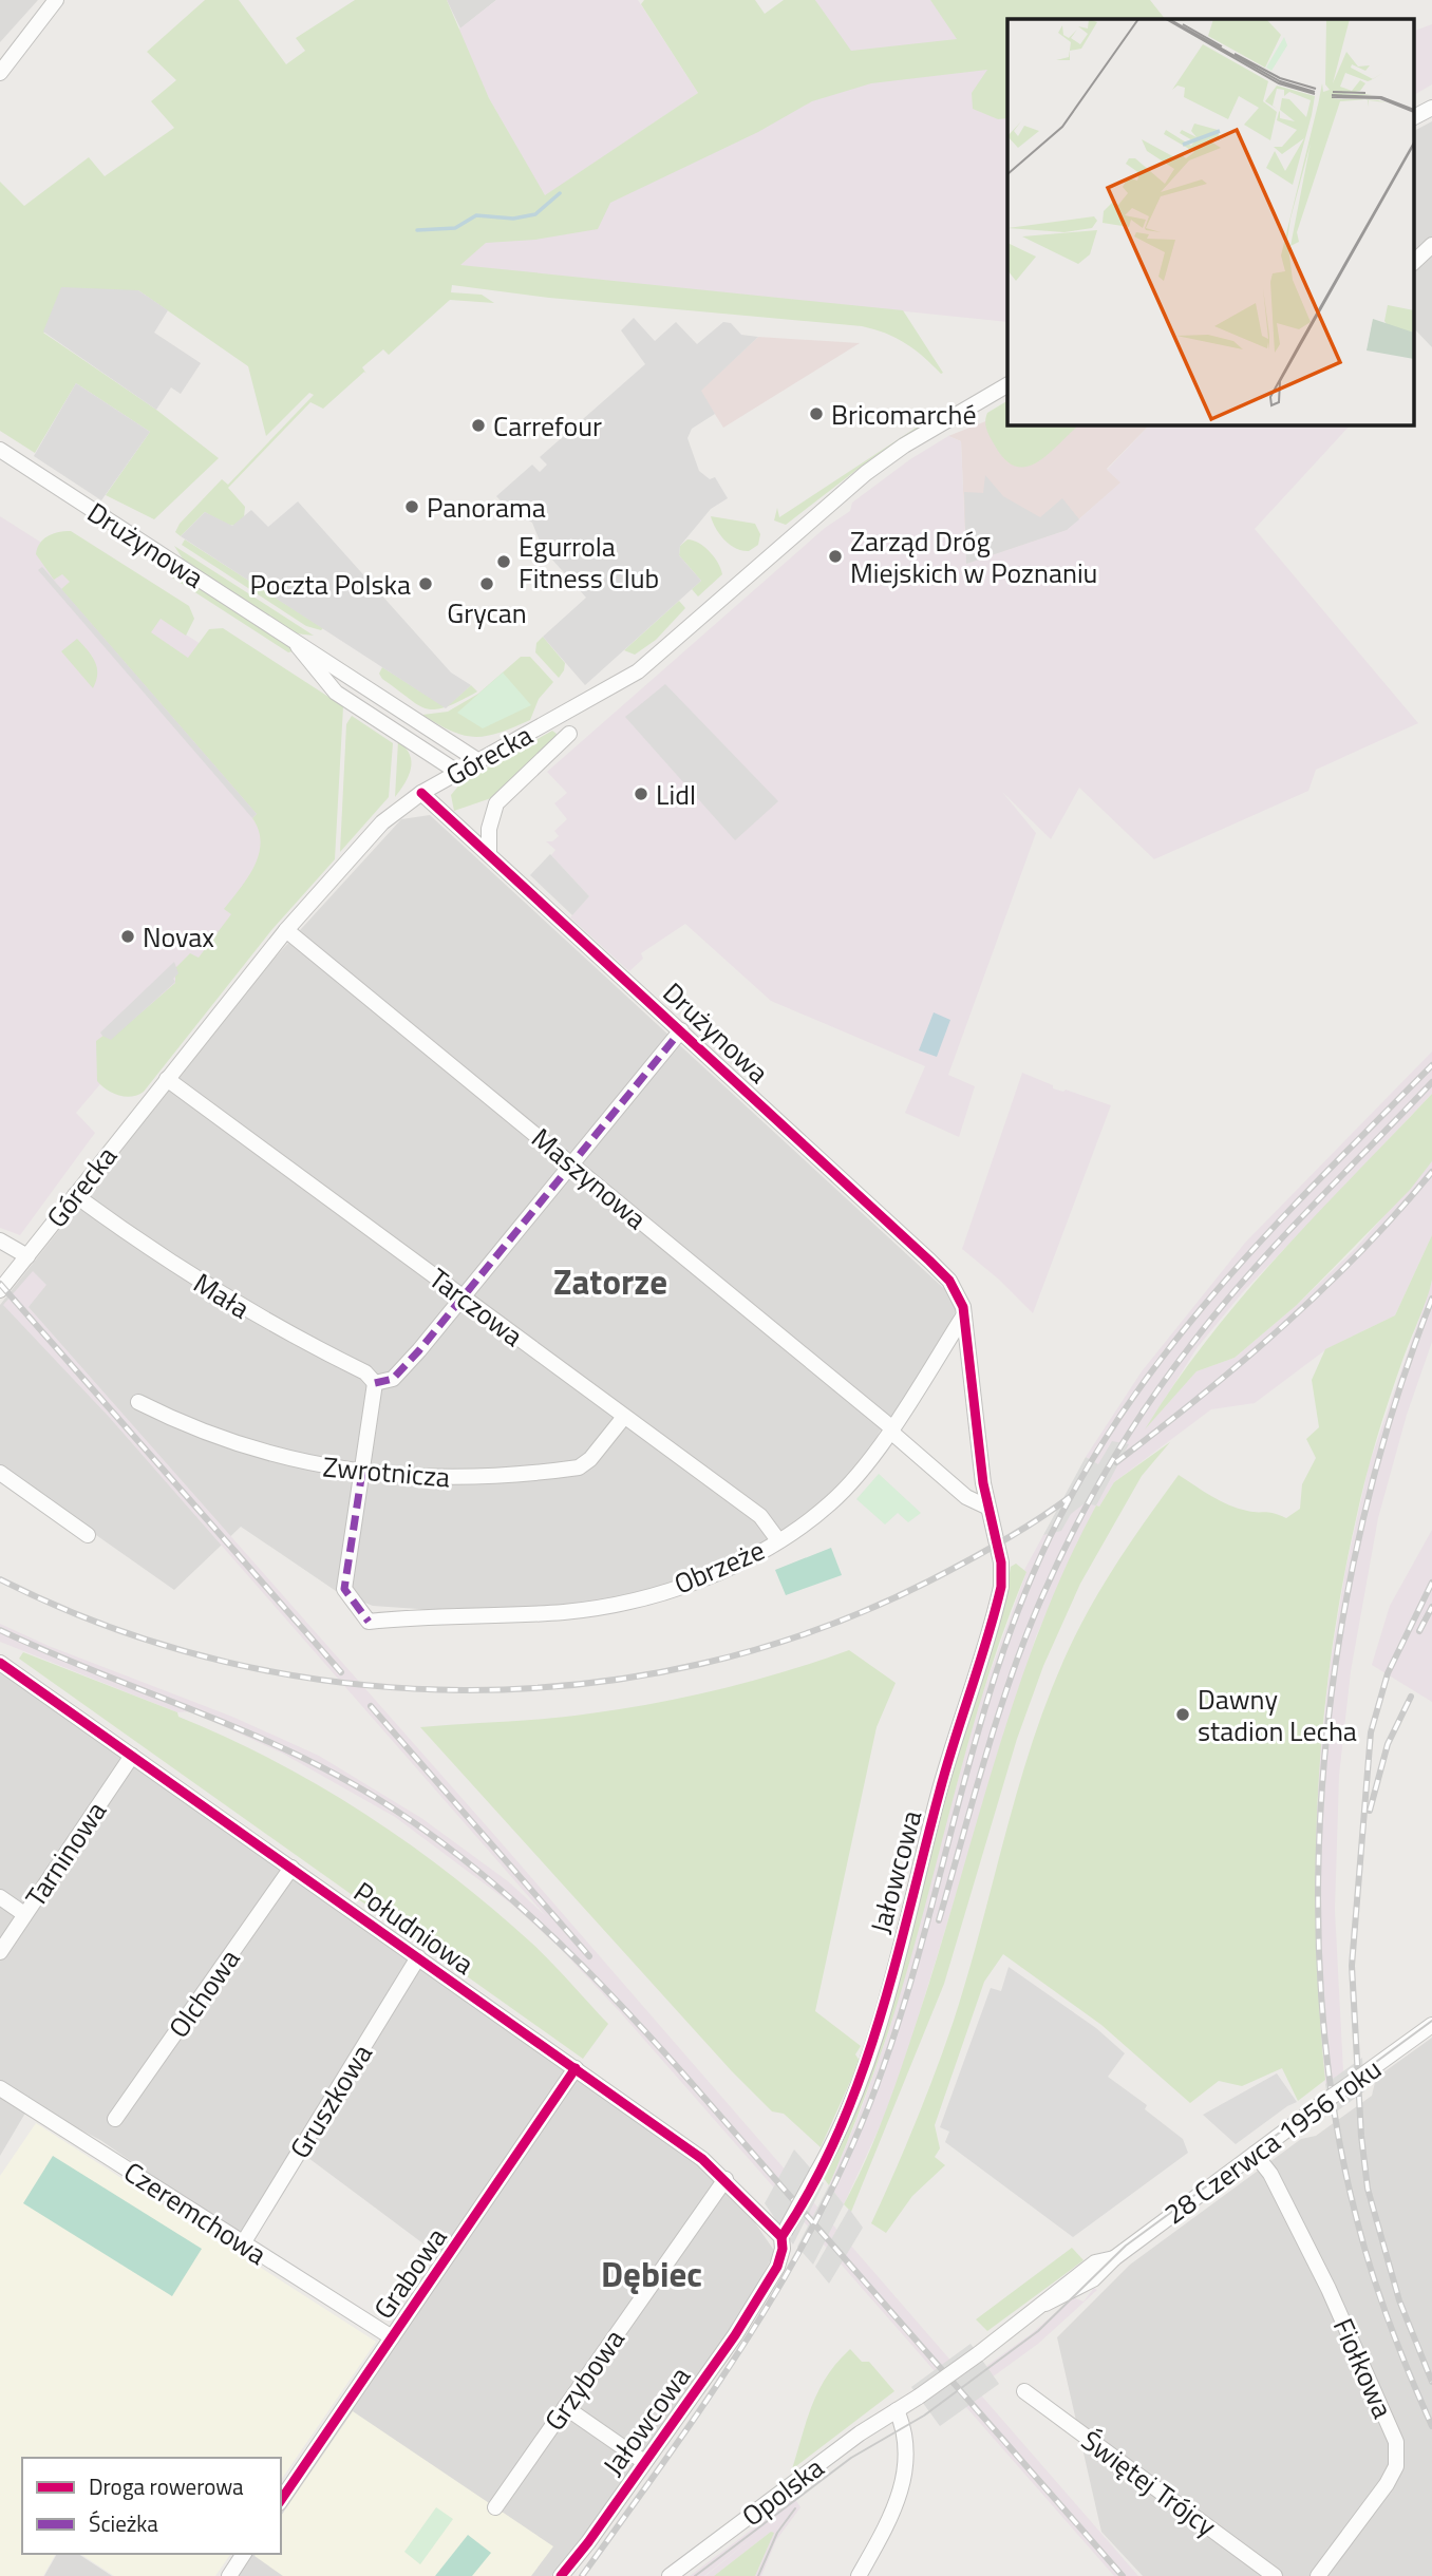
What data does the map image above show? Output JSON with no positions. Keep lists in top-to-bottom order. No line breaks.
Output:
{"streets":{"street":["Drużynowa","Górecka","Maszynowa","Mała","Tarczowa","Zwrotnicza","Obrzeże","Tarninowa","Jałowcowa","Południowa","Olchowa","Gruszkowa","28 Czerwca 1956 roku","Czeremchowa","Grabowa","Fiołkowa","Grzybowa","Świętej Trójcy","Opolska"]},"crossings":[["Drużynowa","Górecka"],["Drużynowa","Obrzeże"],["Drużynowa","Jałowcowa"],["Górecka","Maszynowa"],["Górecka","Mała"],["Górecka","Tarczowa"],["Maszynowa","Obrzeże"],["Tarczowa","Zwrotnicza"],["Tarczowa","Obrzeże"],["Zwrotnicza","Obrzeże"],["Tarninowa","Południowa"],["Jałowcowa","Południowa"],["Południowa","Olchowa"],["Południowa","Gruszkowa"],["Południowa","Grabowa"],["Południowa","Grzybowa"],["Gruszkowa","Czeremchowa"],["28 Czerwca 1956 roku","Fiołkowa"],["28 Czerwca 1956 roku","Opolska"],["Czeremchowa","Grabowa"]],"districts":["Zatorze","Dębiec"],"places":["Bricomarché","Carrefour","Panorama","Zarząd Dróg Miejskich w Poznaniu","Egurrola Fitness Club","Poczta Polska","Grycan","Lidl","Novax","Dawny stadion Lecha"],"legend":["Droga rowerowa","Ścieżka"]}
